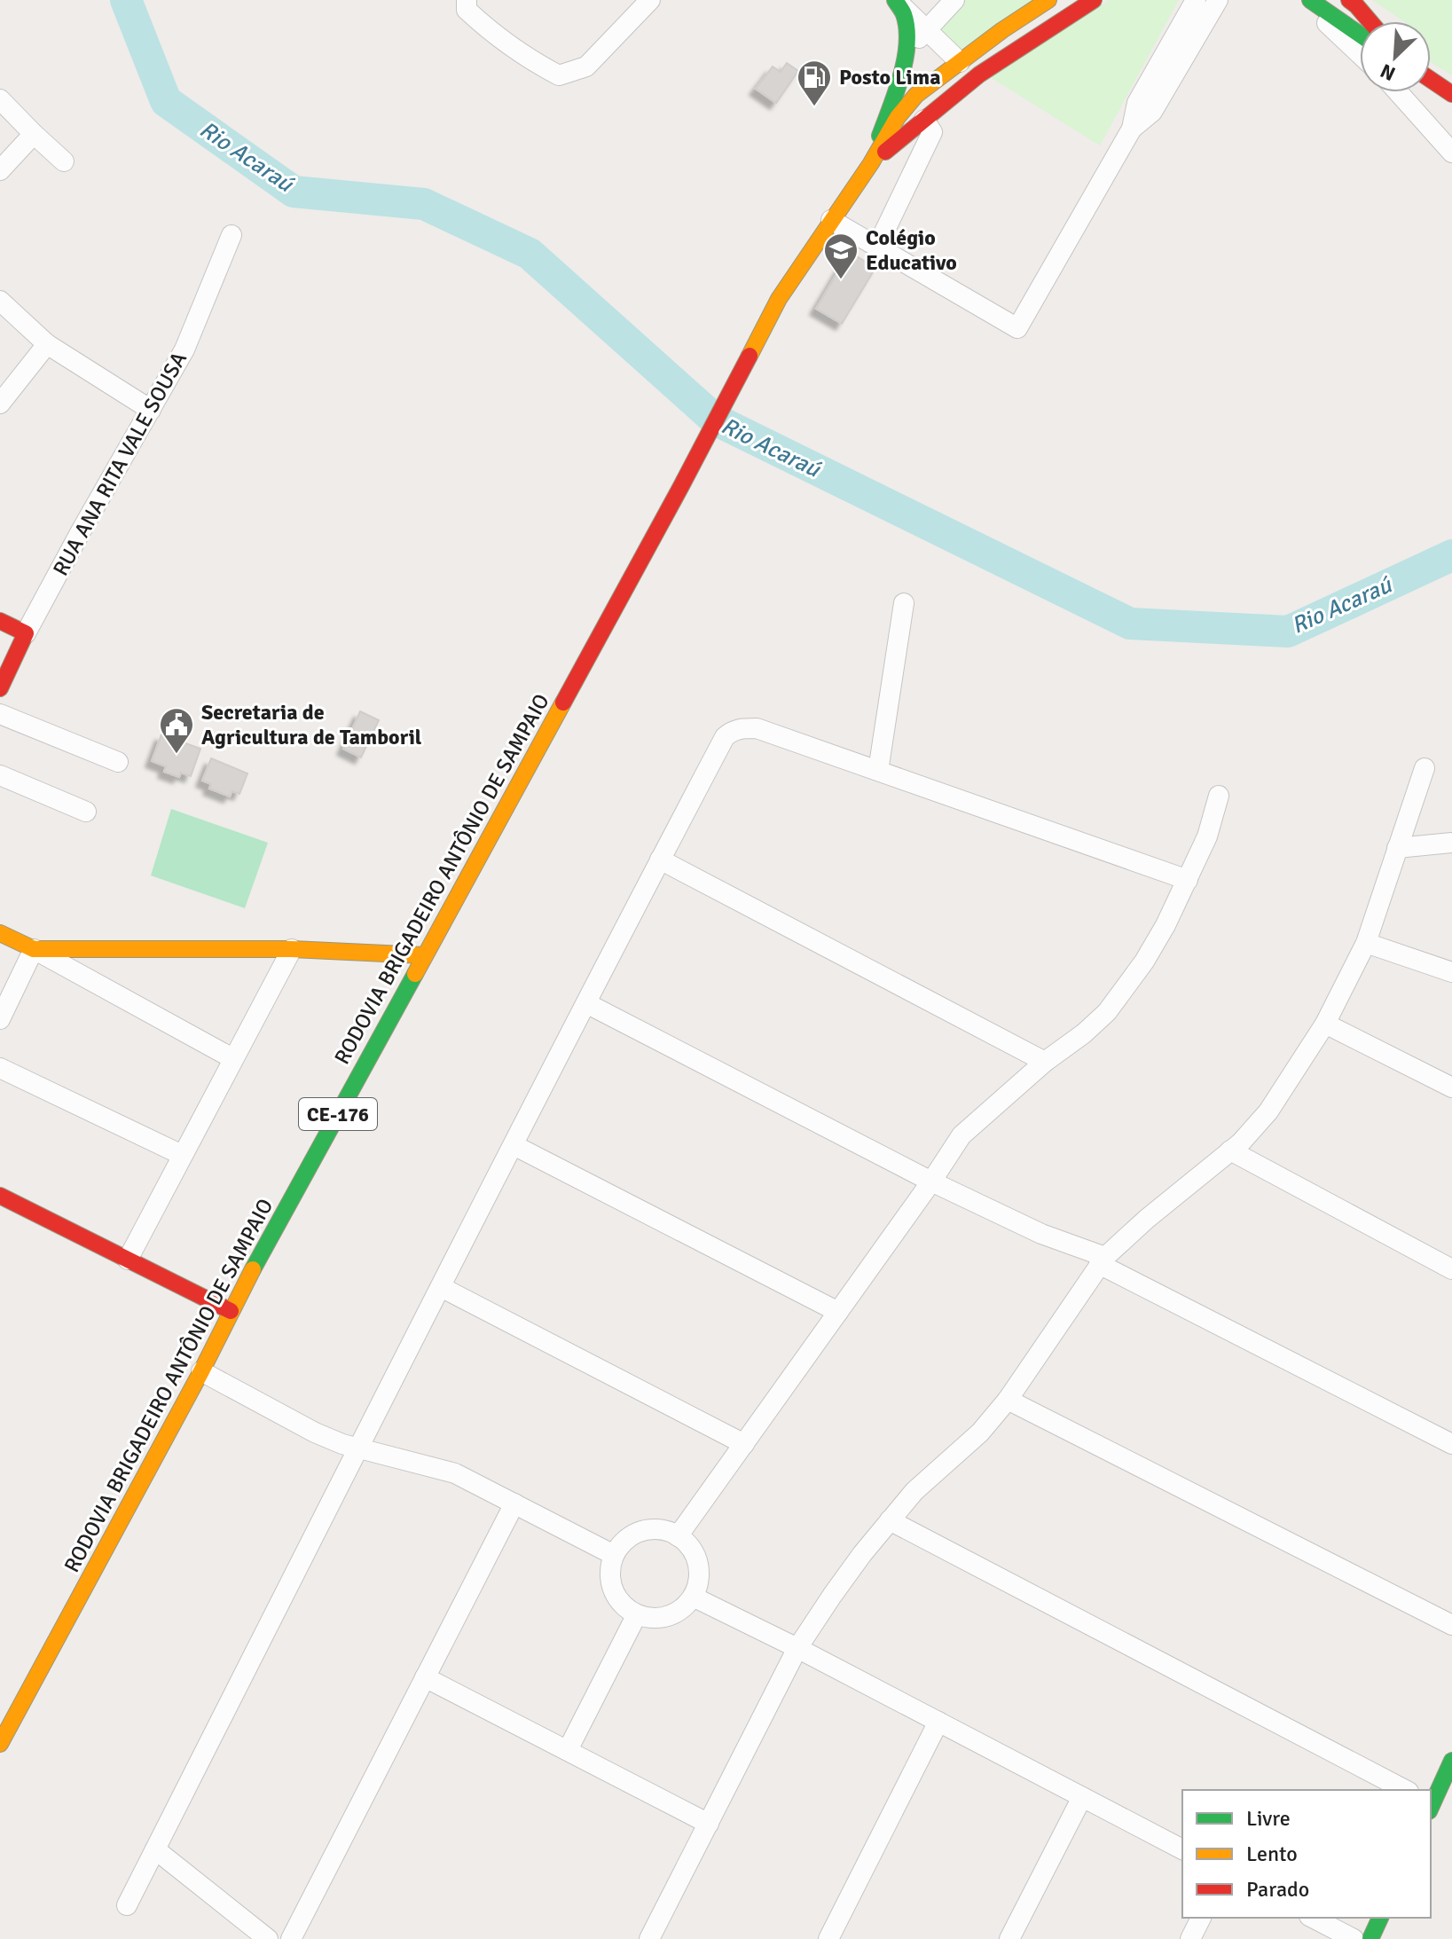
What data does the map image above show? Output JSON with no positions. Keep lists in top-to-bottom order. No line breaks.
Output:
{"streets":{"main road":["RUA ANA RITA VALE SOUSA","RODOVIA BRIGADEIRO ANTÔNIO DE SAMPAIO","CE-176"]},"crossings":[["RODOVIA BRIGADEIRO ANTÔNIO DE SAMPAIO","CE-176"]],"water":["Rio Acaraú"],"places":{"fuel station":["Posto Lima"],"school or university":["Colégio Educativo"],"public building":["Secretaria de Agricultura de Tamboril"]},"legend":["Livre","Lento","Parado"],"north":"bottom left"}
